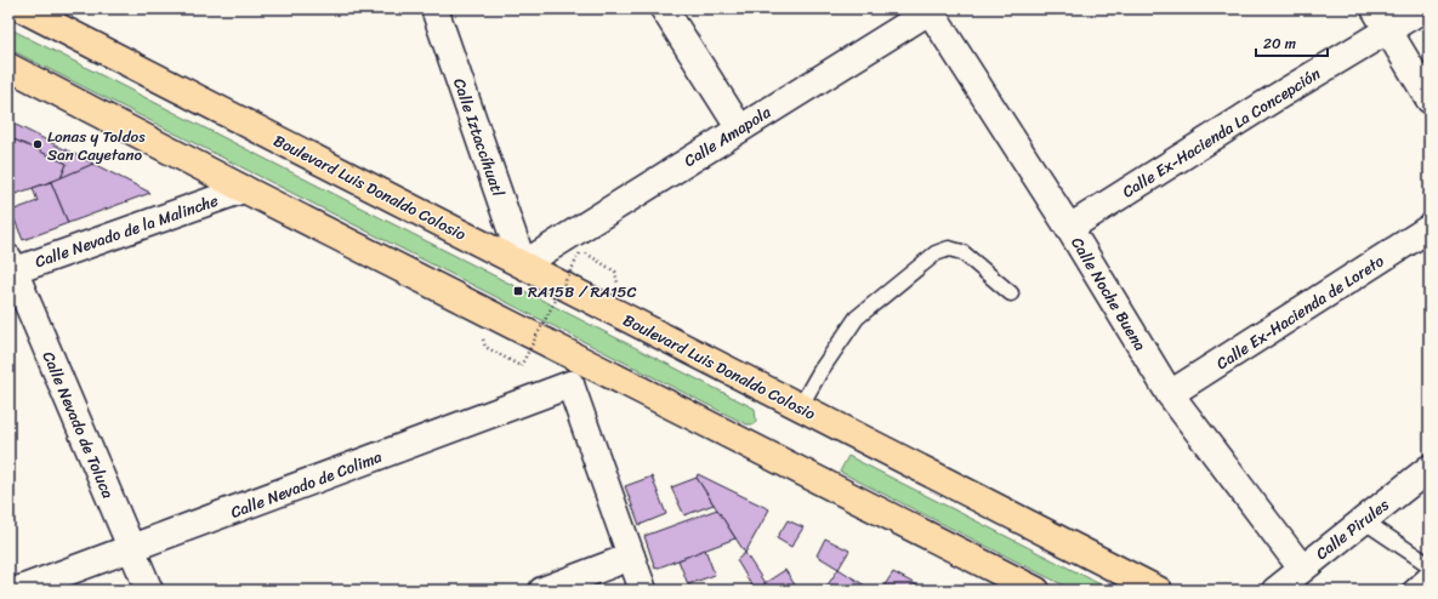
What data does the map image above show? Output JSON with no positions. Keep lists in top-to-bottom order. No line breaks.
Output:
{"streets":{"main road":["Boulevard Luis Donaldo Colosio"],"street":["Calle Ex-Hacienda La Concepción","Calle Amapola","Calle Iztaccíhuatl","Calle Nevado de la Malinche","Calle Noche Buena","Calle Ex-Hacienda de Loreto","Calle Nevado de Toluca","Calle Nevado de Colima","Calle Pirules"]},"crossings":[["Calle Ex-Hacienda La Concepción","Calle Noche Buena"],["Calle Amapola","Calle Iztaccíhuatl"],["Calle Amapola","Boulevard Luis Donaldo Colosio"],["Calle Amapola","Calle Noche Buena"],["Calle Iztaccíhuatl","Boulevard Luis Donaldo Colosio"],["Calle Nevado de la Malinche","Calle Nevado de Toluca"],["Calle Noche Buena","Calle Ex-Hacienda de Loreto"],["Calle Noche Buena","Calle Pirules"],["Calle Nevado de Toluca","Calle Nevado de Colima"]],"places":{"other":["Lonas y Toldos San Cayetano"],"transit":["RA15B / RA15C"]},"scale_bar":"20 m"}
